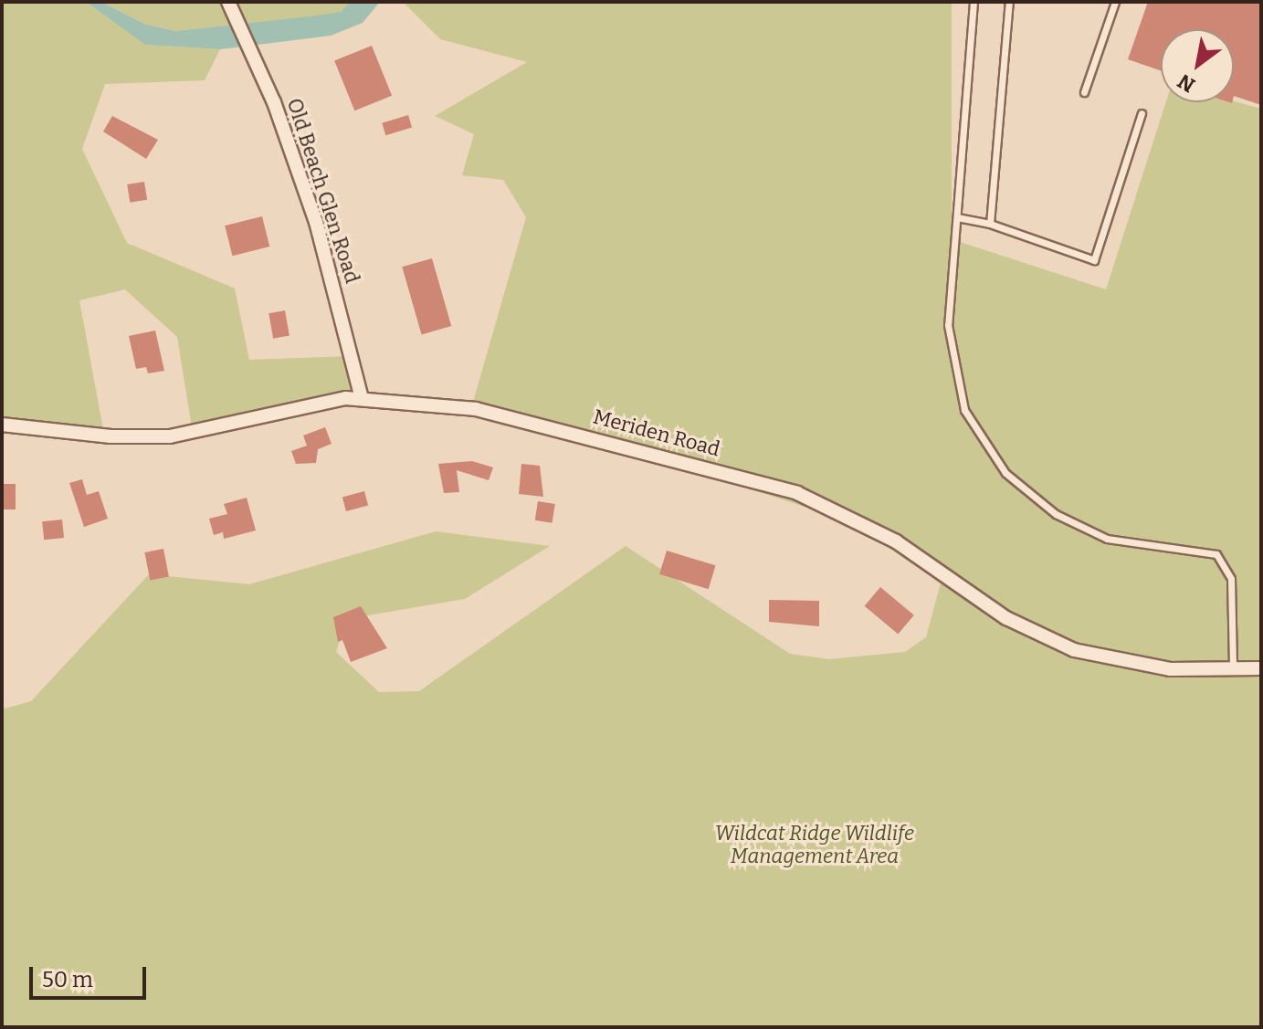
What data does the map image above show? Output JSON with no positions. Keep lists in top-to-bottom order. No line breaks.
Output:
{"streets":{"street":["Old Beach Glen Road","Meriden Road"]},"crossings":[["Old Beach Glen Road","Meriden Road"]],"parks":["Wildcat Ridge Wildlife Management Area"],"scale_bar":"50 m","north":"bottom left"}
